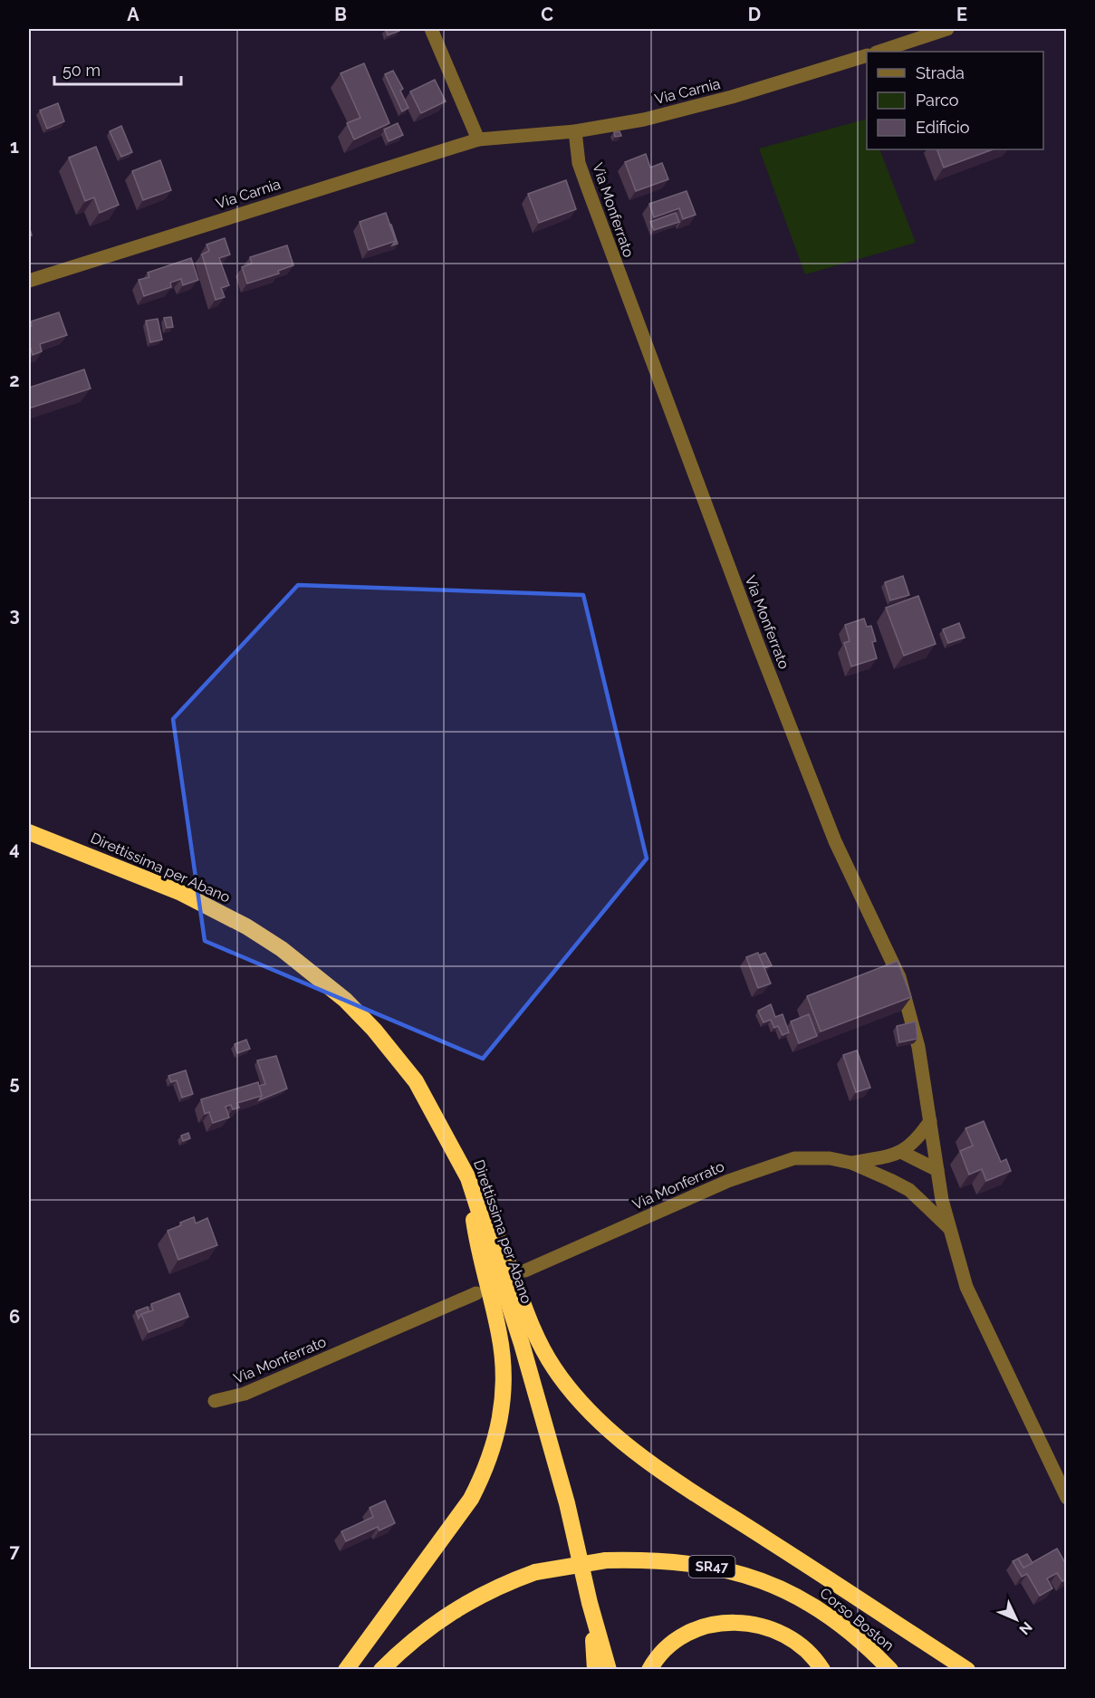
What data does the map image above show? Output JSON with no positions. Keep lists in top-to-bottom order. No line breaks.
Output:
{"streets":{"highway":["Direttissima per Abano","SR47","Corso Boston"],"street":["Via Carnia","Via Monferrato"]},"crossings":[["Via Carnia","Via Monferrato"]],"legend":["Strada","Parco","Edificio"],"scale_bar":"50 m","north":"bottom right","grid":{"columns":["A","B","C","D","E"],"rows":["1","2","3","4","5","6","7"]}}
